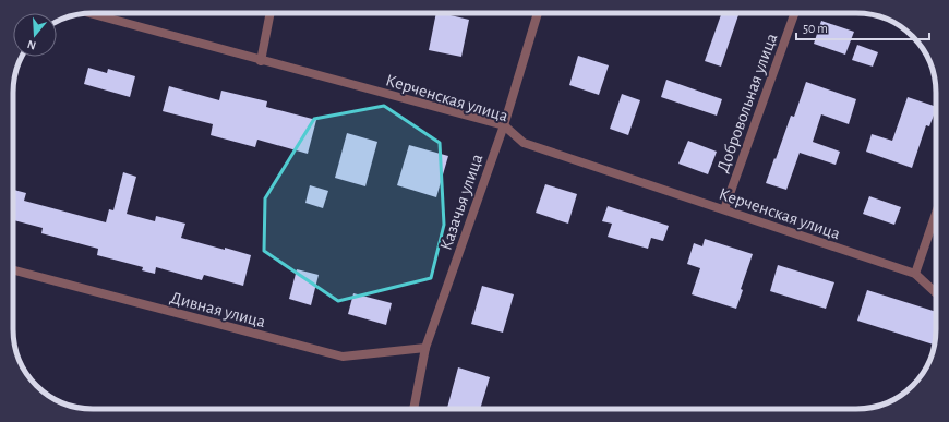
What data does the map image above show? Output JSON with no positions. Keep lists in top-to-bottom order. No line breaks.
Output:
{"streets":{"street":["Керченская улица","Добровольная улица","Казачья улица","Дивная улица"]},"crossings":[["Керченская улица","Добровольная улица"],["Керченская улица","Казачья улица"],["Казачья улица","Дивная улица"]],"scale_bar":"50 m","north":"bottom"}
